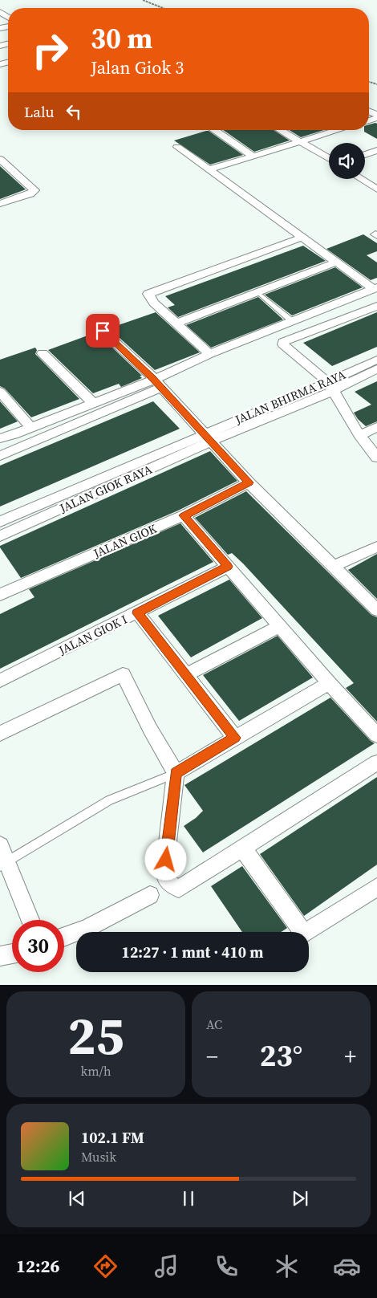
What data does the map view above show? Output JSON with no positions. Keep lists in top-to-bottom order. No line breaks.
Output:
{"streets":{"street":["JALAN BHIRMA RAYA","JALAN GIOK RAYA","JALAN GIOK","JALAN GIOK I"]},"crossings":[["JALAN BHIRMA RAYA","JALAN GIOK RAYA"]],"page":{"turn":["30 m","Jalan Giok 3"],"then":"Lalu","limit":"30","trip":"12:27 · 1 mnt · 410 m","tile":[["25","km/h"],"AC"],"heat":["−","23°","+"],"song":["102.1 FM","Musik"],"tabs":"12:26"}}
